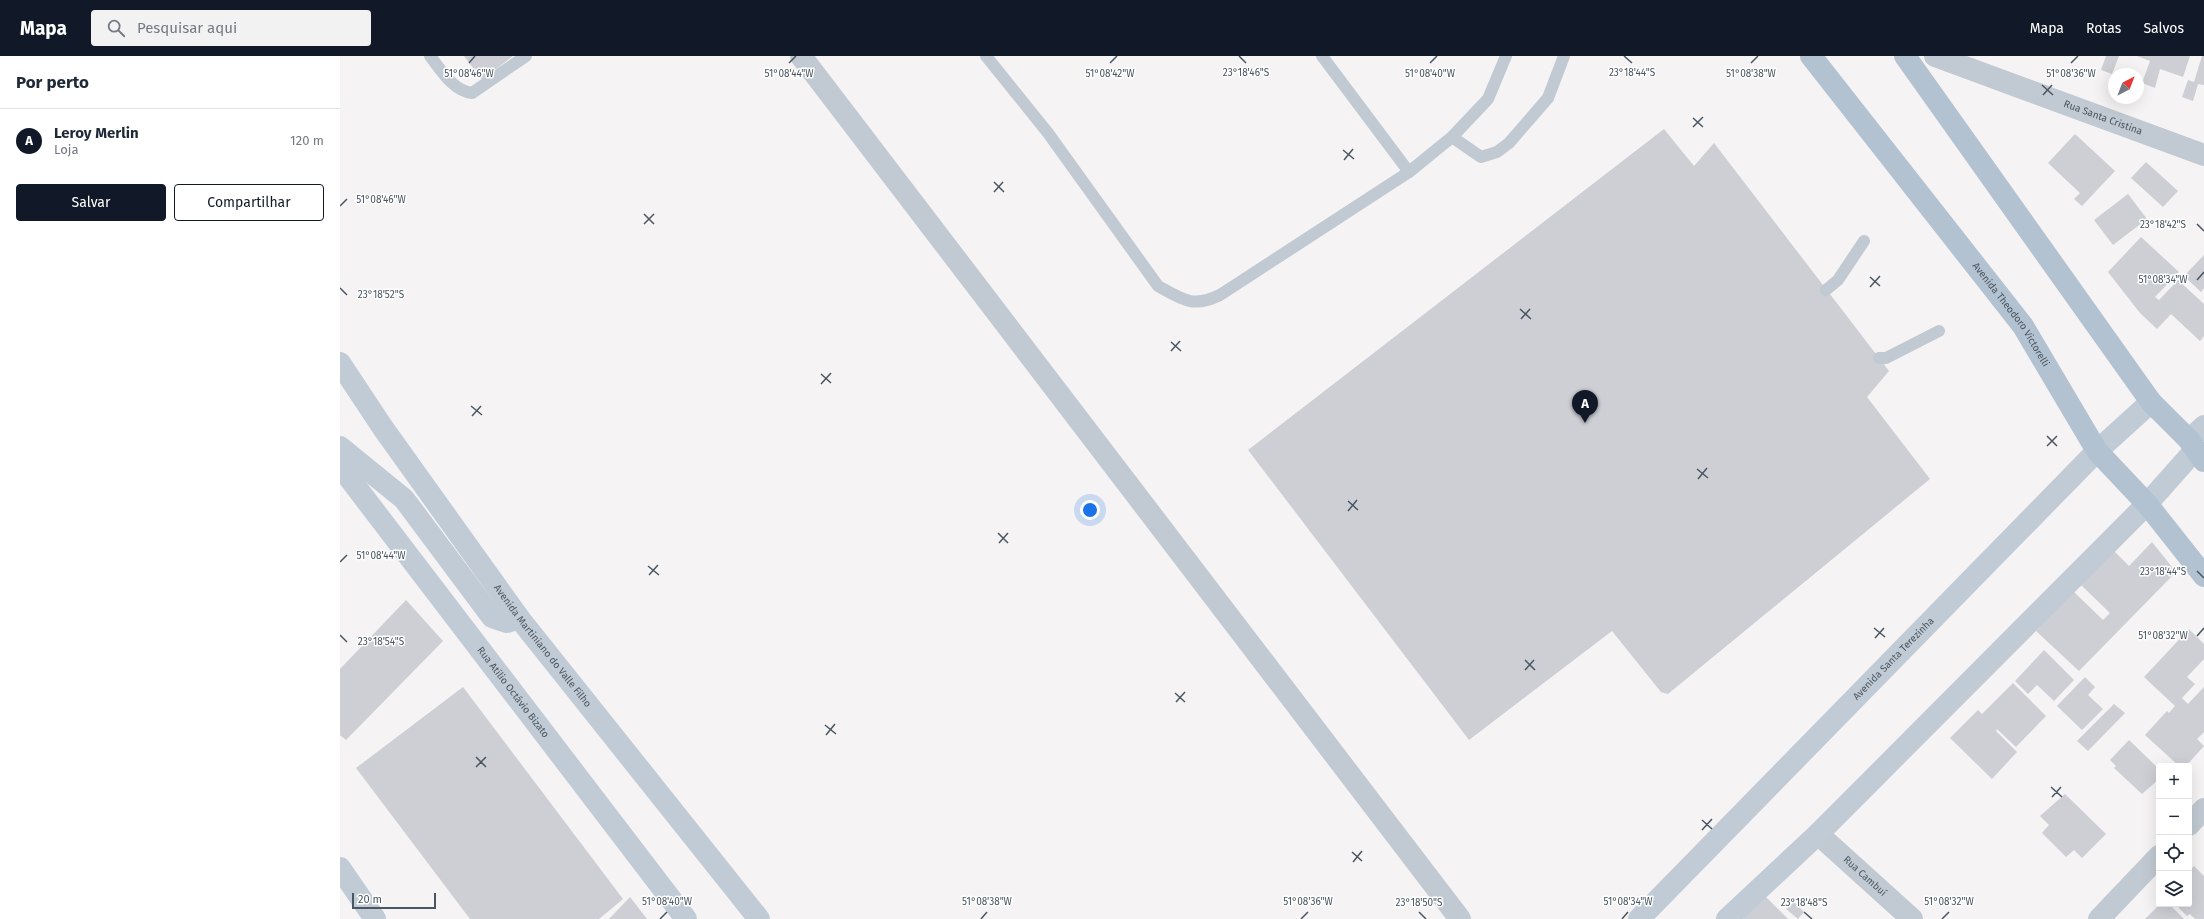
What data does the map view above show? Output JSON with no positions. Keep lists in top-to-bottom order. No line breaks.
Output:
{"streets":{"main road":["Avenida Theodoro Victorelli"],"street":["Rua Santa Cristina","Avenida Martiniano do Valle Filho","Avenida Santa Terezinha","Rua Atílio Octávio Bizato","Rua Cambuí"]},"crossings":[["Avenida Theodoro Victorelli","Avenida Santa Terezinha"]],"scale_bar":"20 m","north":"top right","page":{"header":"Mapa","search":"Pesquisar aqui","nav":["Mapa","Rotas","Salvos"],"heading":"Por perto","list":[{"mark":"A","name":"Leroy Merlin","note":"Loja","value":"120 m"}],"buttons":["Salvar","Compartilhar"],"pins":"A","map_buttons":["+","−"],"scale":"20 m"},"coordinates":["23°18'46\"S","23°18'44\"S","51°08'44\"W","51°08'42\"W","51°08'40\"W","51°08'36\"W","51°08'46\"W","51°08'38\"W","23°18'42\"S","51°08'34\"W","23°18'52\"S","51°08'32\"W","23°18'54\"S","23°18'50\"S","23°18'48\"S"]}
